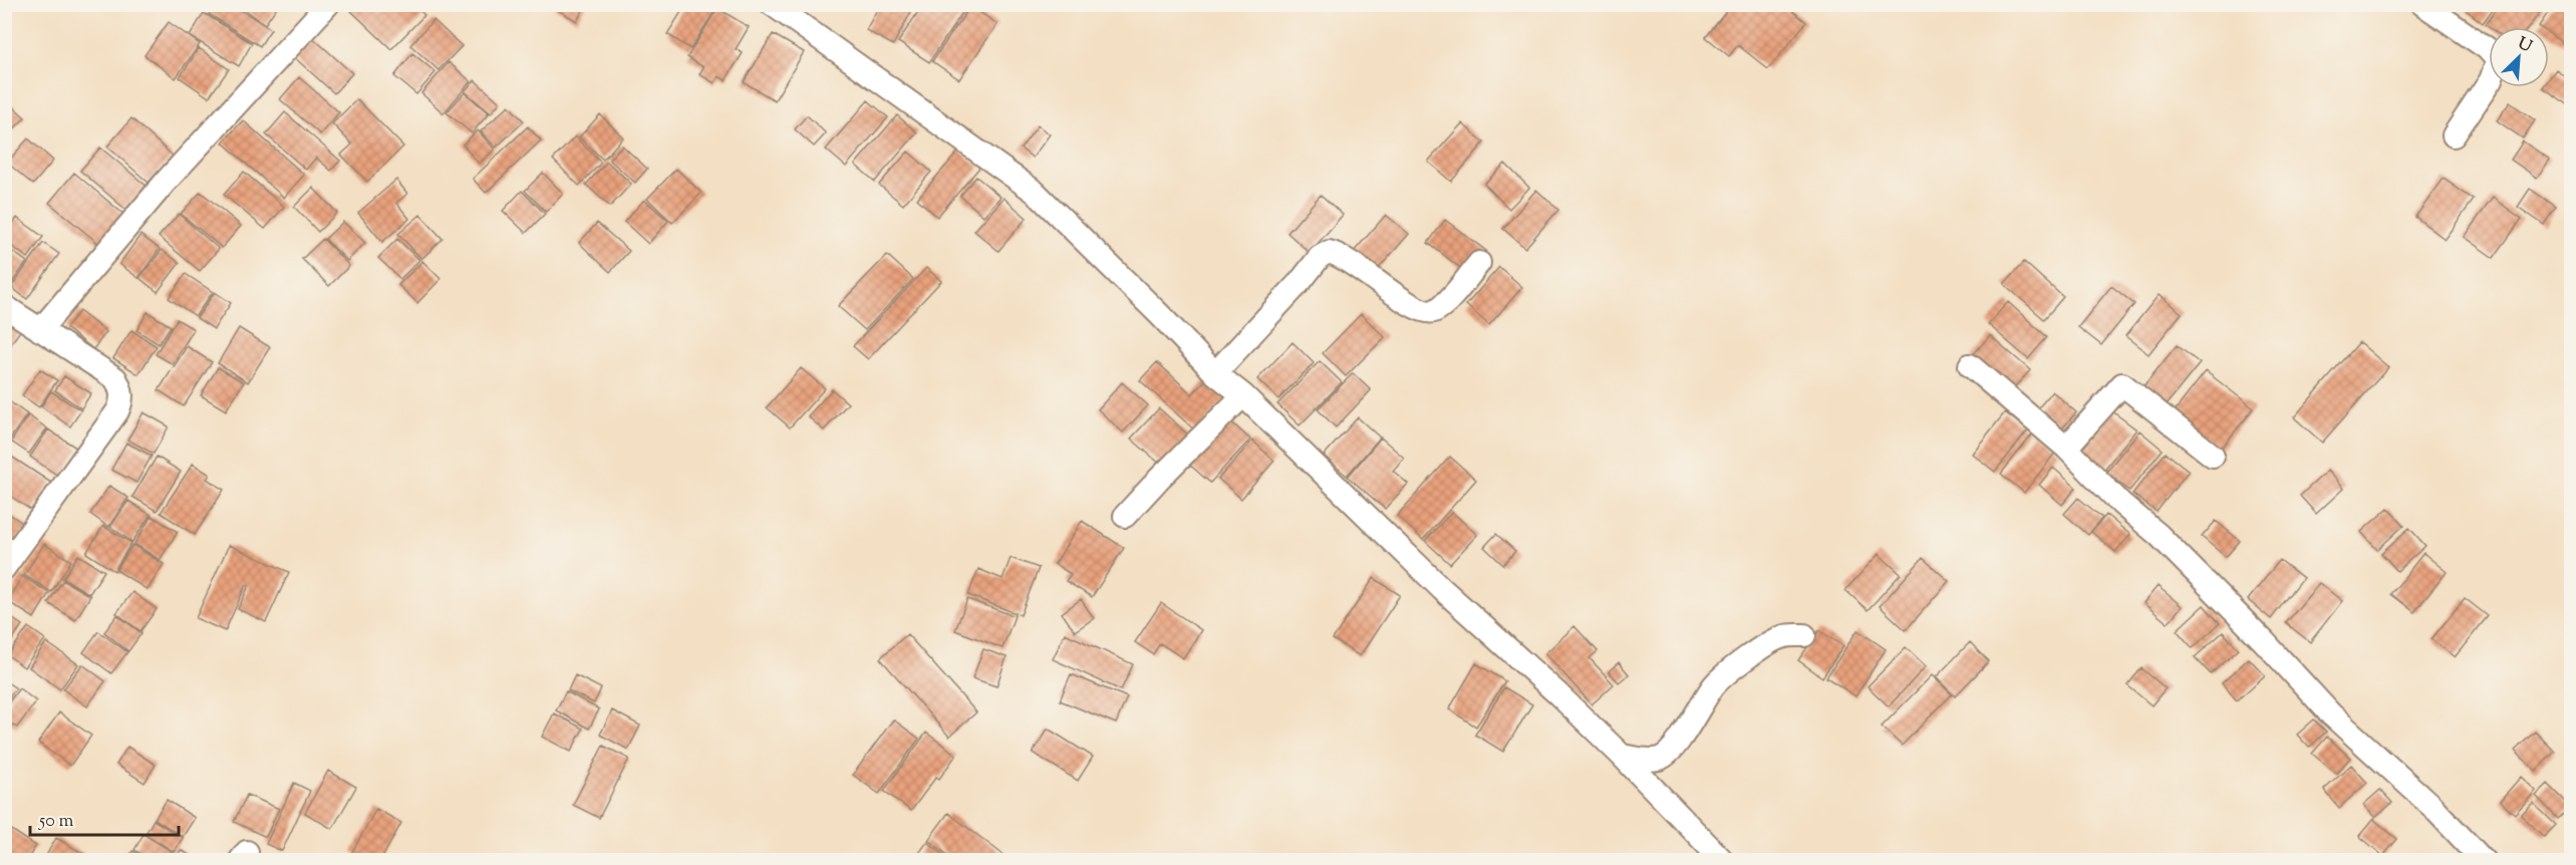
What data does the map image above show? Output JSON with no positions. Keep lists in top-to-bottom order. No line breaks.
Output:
{"scale_bar":"50 m","north":"top right"}
